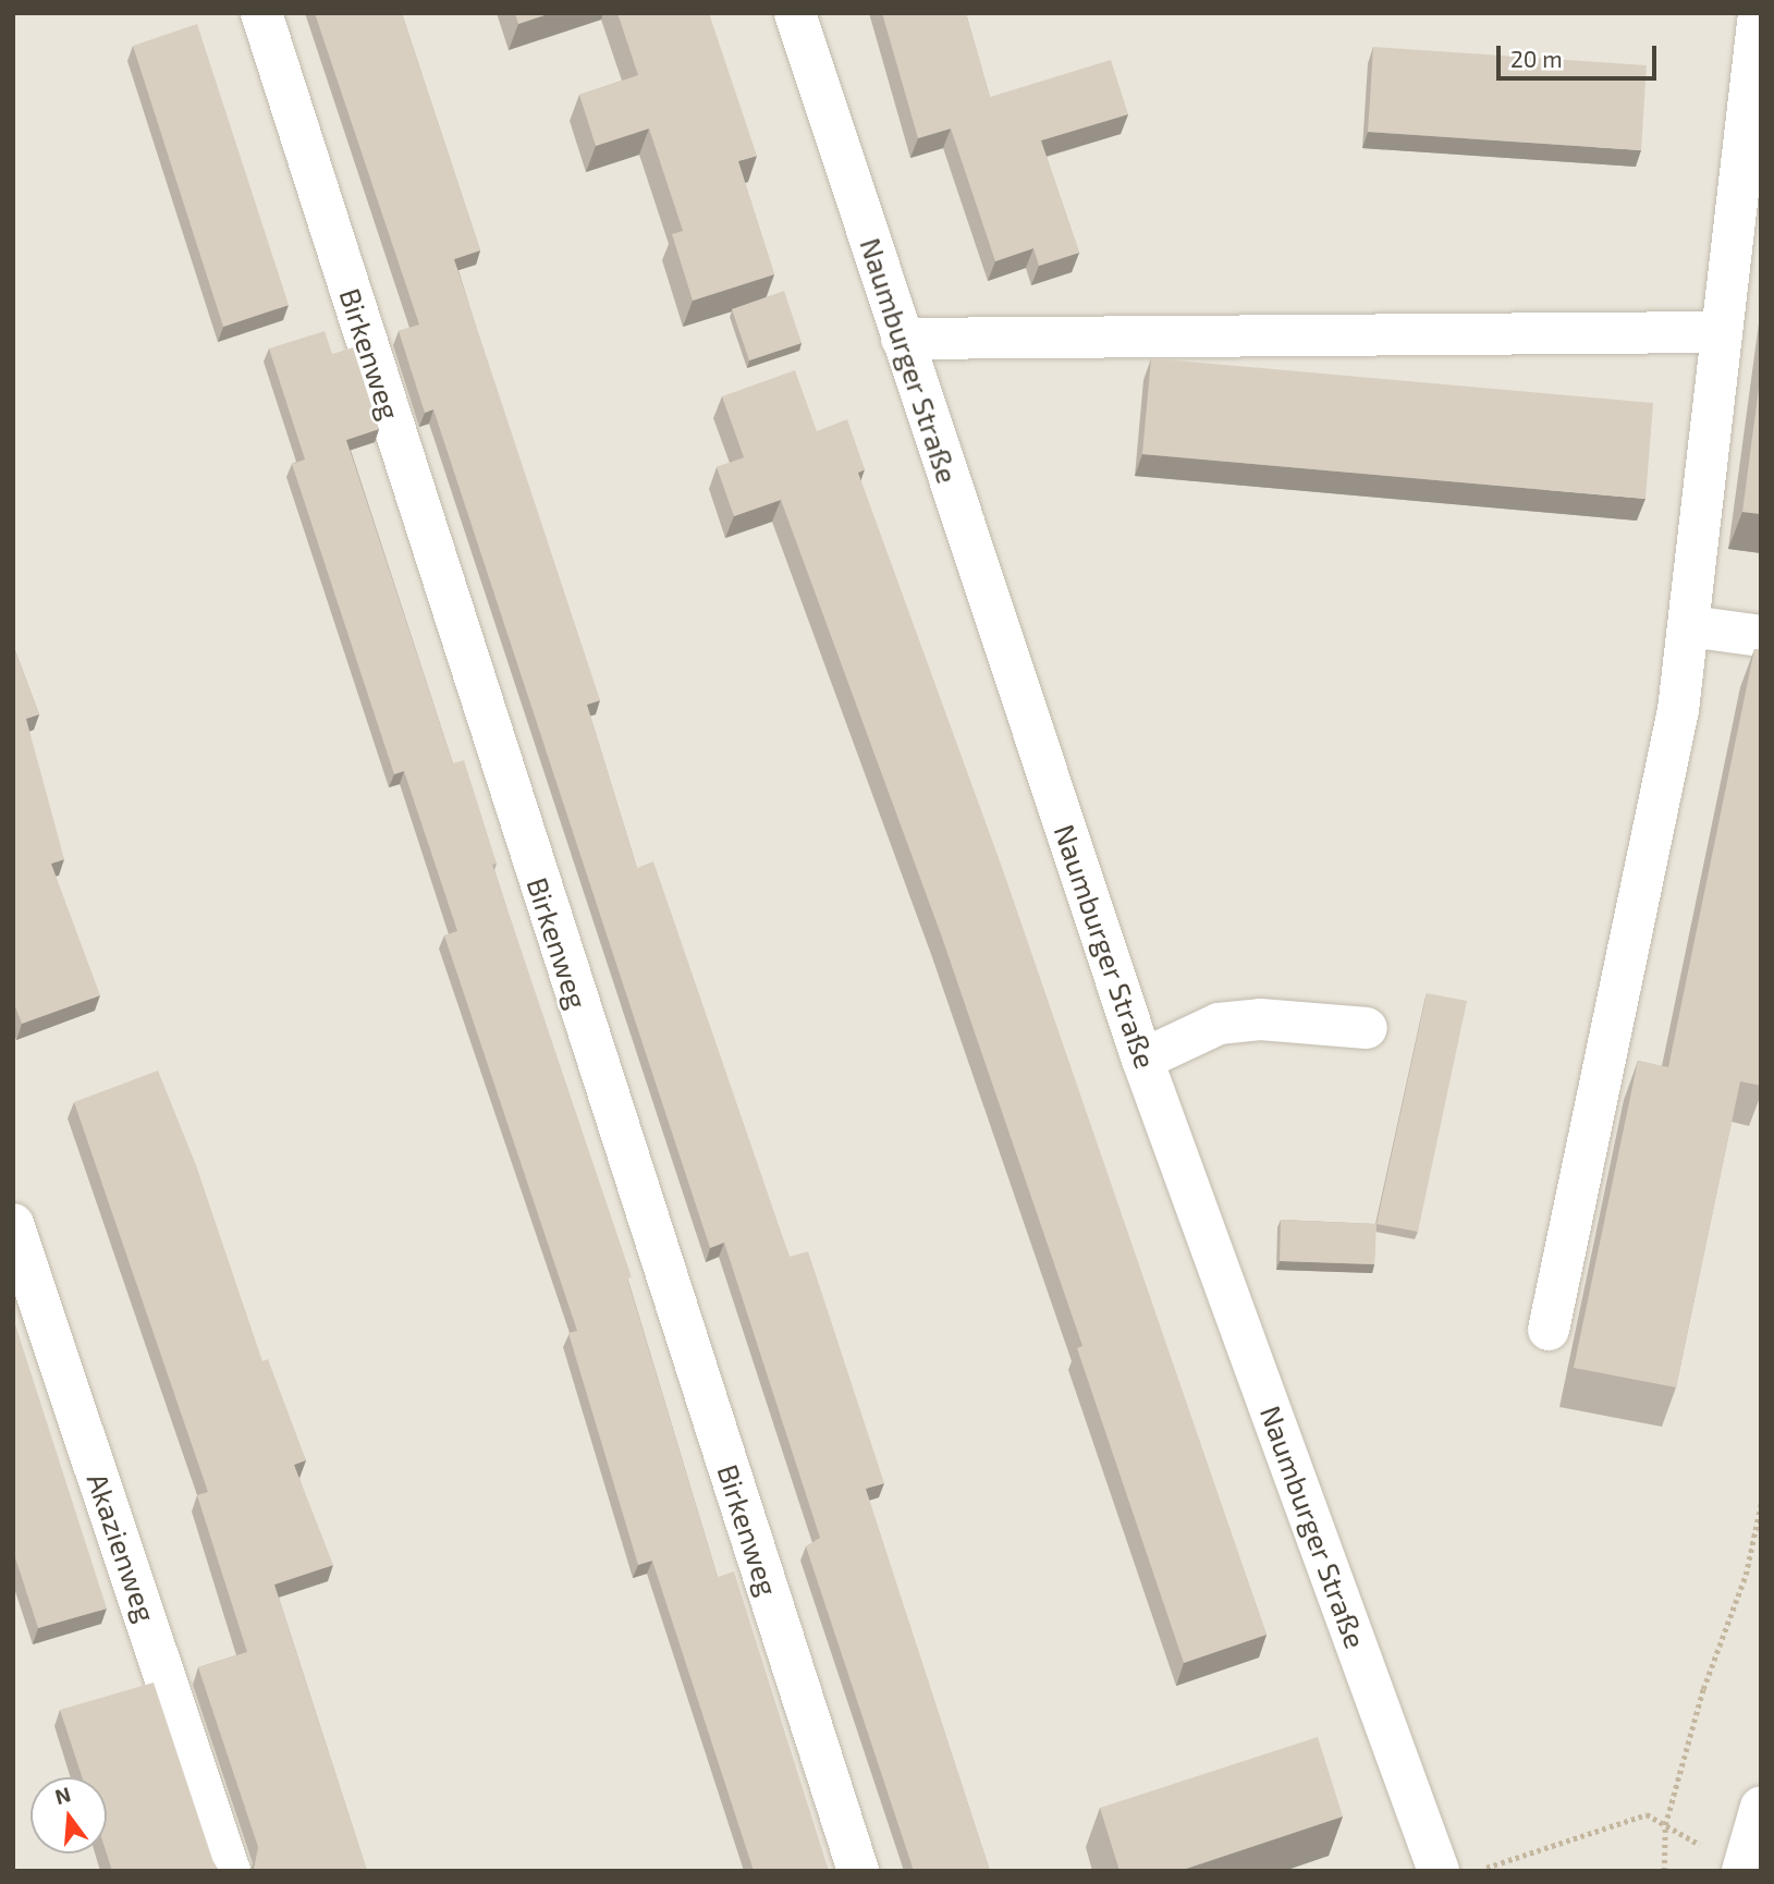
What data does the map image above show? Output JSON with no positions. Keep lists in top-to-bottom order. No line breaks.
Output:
{"streets":{"street":["Birkenweg","Naumburger Straße","Akazienweg"]},"scale_bar":"20 m","north":"top"}
